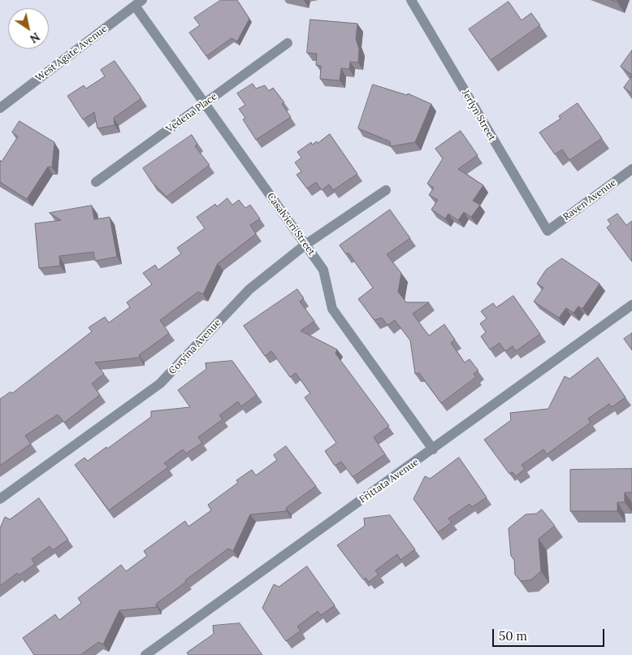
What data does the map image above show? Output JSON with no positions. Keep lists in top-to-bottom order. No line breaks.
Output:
{"streets":{"street":["West Agate Avenue","Vedena Place","Jerlyn Street","Raven Avenue","Casalvieri Street","Corvina Avenue","Frittata Avenue"]},"crossings":[["West Agate Avenue","Casalvieri Street"],["Vedena Place","Casalvieri Street"],["Jerlyn Street","Raven Avenue"],["Casalvieri Street","Corvina Avenue"],["Casalvieri Street","Frittata Avenue"]],"scale_bar":"50 m","north":"bottom right"}
